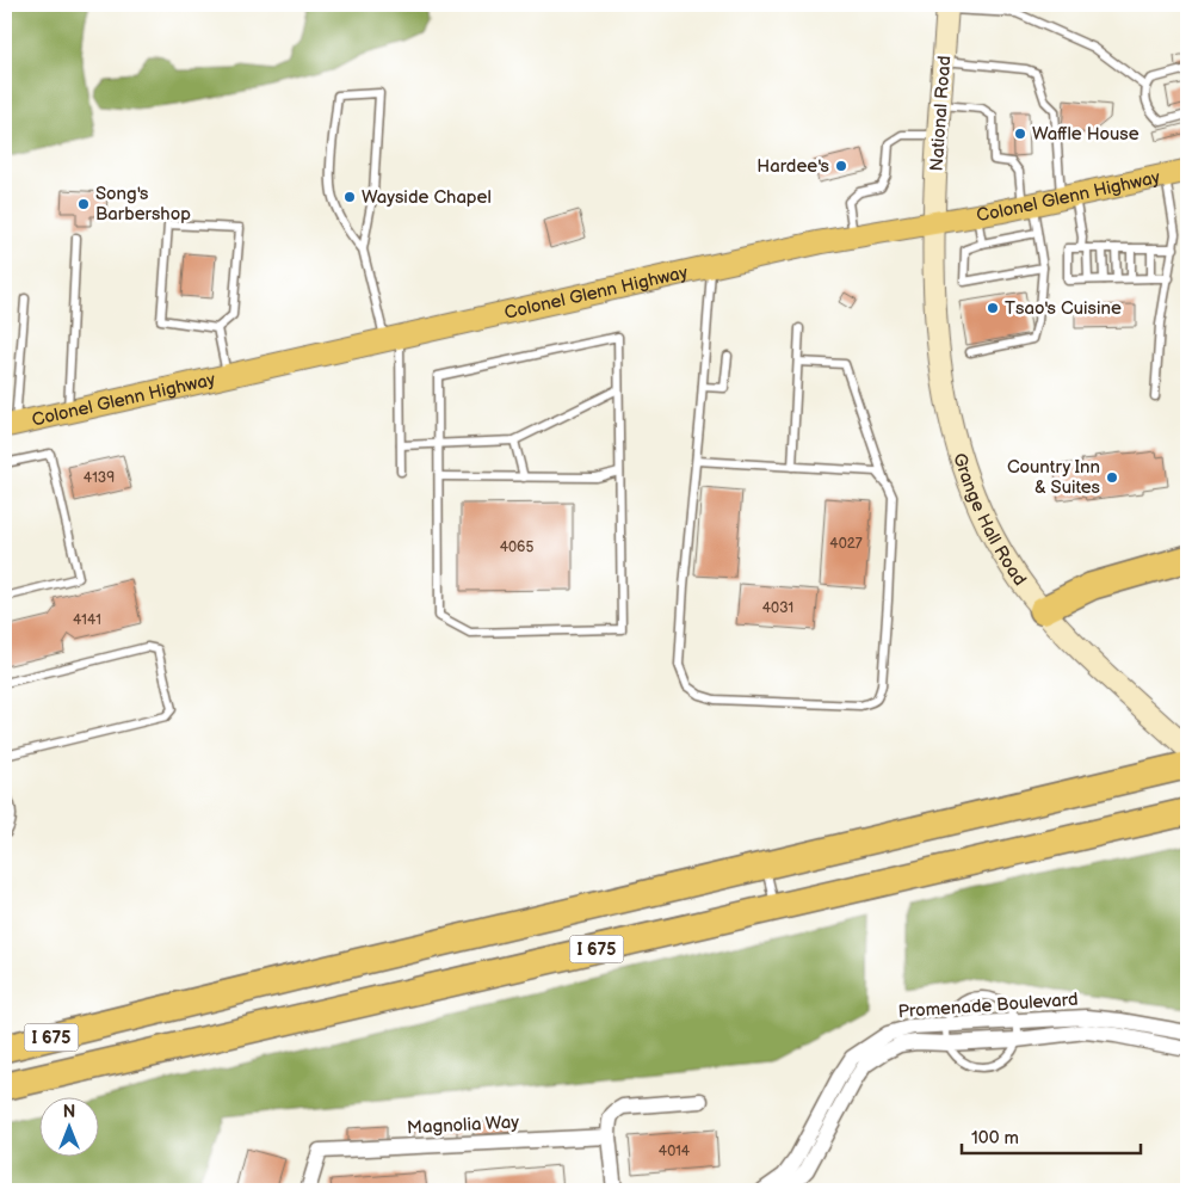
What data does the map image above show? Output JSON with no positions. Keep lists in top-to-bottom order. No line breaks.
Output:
{"streets":{"highway":["I 675"],"main road":["National Road","Colonel Glenn Highway","Grange Hall Road"],"street":["Promenade Boulevard","Magnolia Way"]},"crossings":[["National Road","Colonel Glenn Highway"],["National Road","Grange Hall Road"],["Colonel Glenn Highway","Grange Hall Road"]],"places":["Waffle House","Hardee's","Wayside Chapel","Song's Barbershop","Tsao's Cuisine","Country Inn & Suites"],"house_numbers":["4139","4027","4065","4031","4141","4014"],"scale_bar":"100 m","north":"top"}
